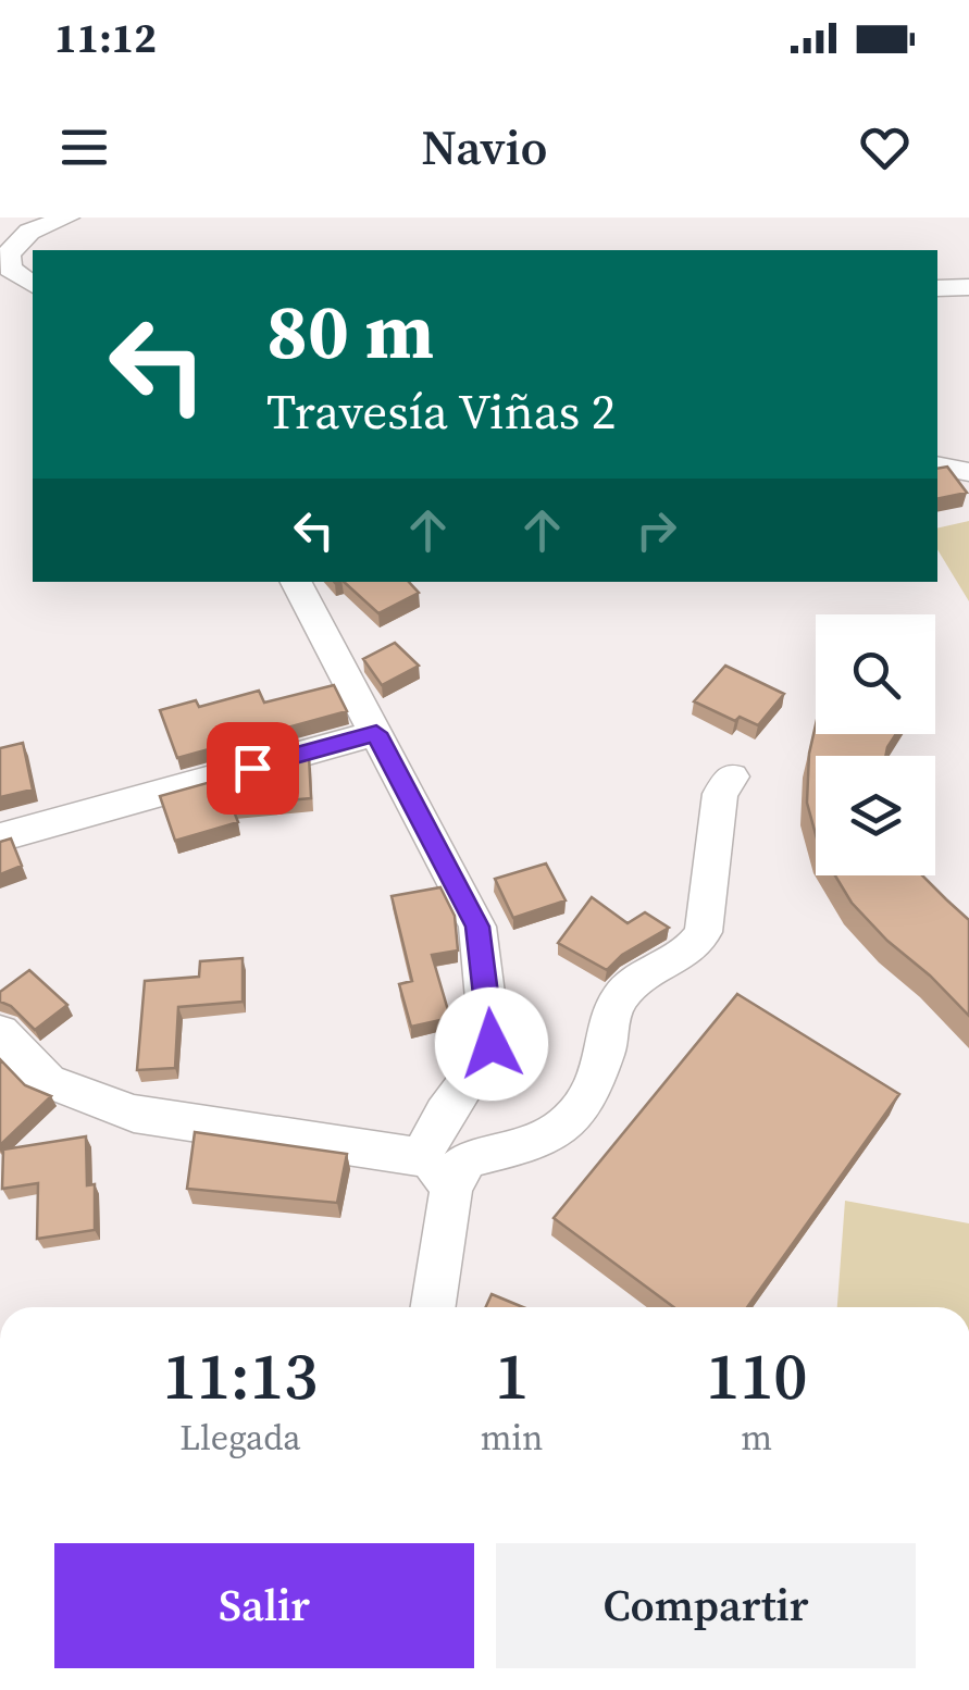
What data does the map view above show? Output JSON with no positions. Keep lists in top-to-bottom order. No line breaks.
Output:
{"page":{"status":"11:12","header":"Navio","turn":["80 m","Travesía Viñas 2"],"eta":["11:13","Llegada","1","min","110","m"],"buttons":["Salir","Compartir"]}}
